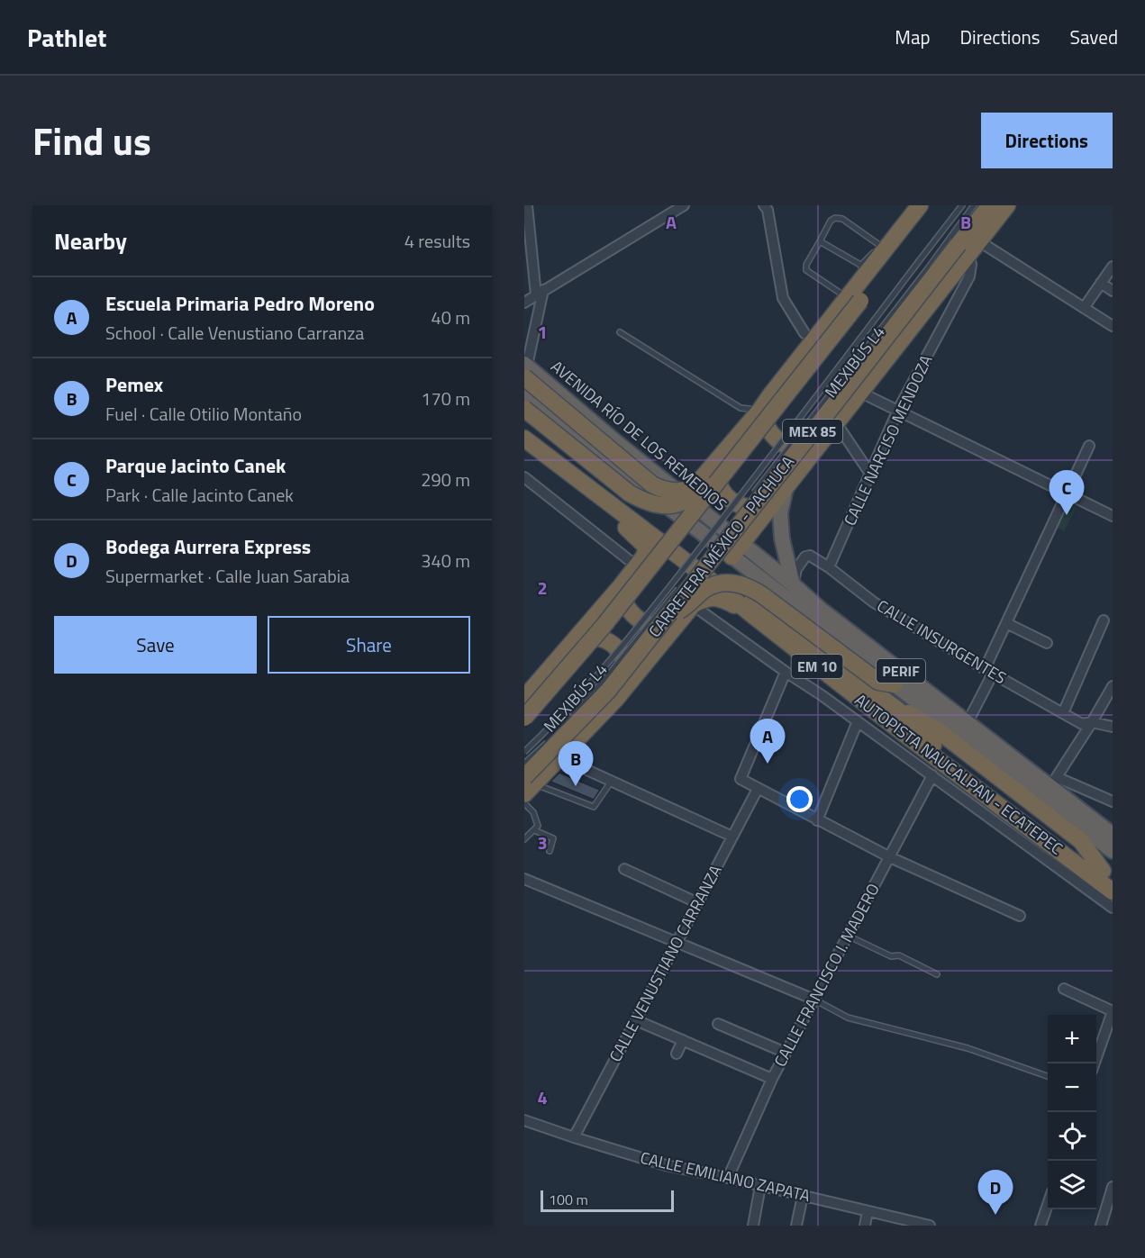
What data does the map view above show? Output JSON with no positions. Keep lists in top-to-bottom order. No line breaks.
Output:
{"streets":{"highway":["MEX 85","AVENIDA RÍO DE LOS REMEDIOS","CARRETERA MÉXICO - PACHUCA","EM 10","PERIF","AUTOPISTA NAUCALPAN - ECATEPEC"],"street":["CALLE NARCISO MENDOZA","CALLE INSURGENTES","CALLE VENUSTIANO CARRANZA","CALLE FRANCISCO I. MADERO","CALLE EMILIANO ZAPATA"],"lane":["MEXIBÚS L4"]},"crossings":[["AVENIDA RÍO DE LOS REMEDIOS","CALLE INSURGENTES"],["CALLE NARCISO MENDOZA","CALLE INSURGENTES"],["CALLE VENUSTIANO CARRANZA","CALLE EMILIANO ZAPATA"],["CALLE FRANCISCO I. MADERO","CALLE EMILIANO ZAPATA"]],"scale_bar":"100 m","page":{"header":"Pathlet","nav":["Map","Directions","Saved"],"title":"Find us","buttons":["Directions",["Save","Share"]],"heading":["Nearby","4 results"],"list":[{"mark":"A","name":"Escuela Primaria Pedro Moreno","note":"School · Calle Venustiano Carranza","value":"40 m"},{"mark":"B","name":"Pemex","note":"Fuel · Calle Otilio Montaño","value":"170 m"},{"mark":"C","name":"Parque Jacinto Canek","note":"Park · Calle Jacinto Canek","value":"290 m"},{"mark":"D","name":"Bodega Aurrera Express","note":"Supermarket · Calle Juan Sarabia","value":"340 m"}],"pins":["C","A","B","D"],"map_buttons":["+","−"],"scale":"100 m"},"grid":{"columns":["A","B"],"rows":["1","2","3","4"]}}
